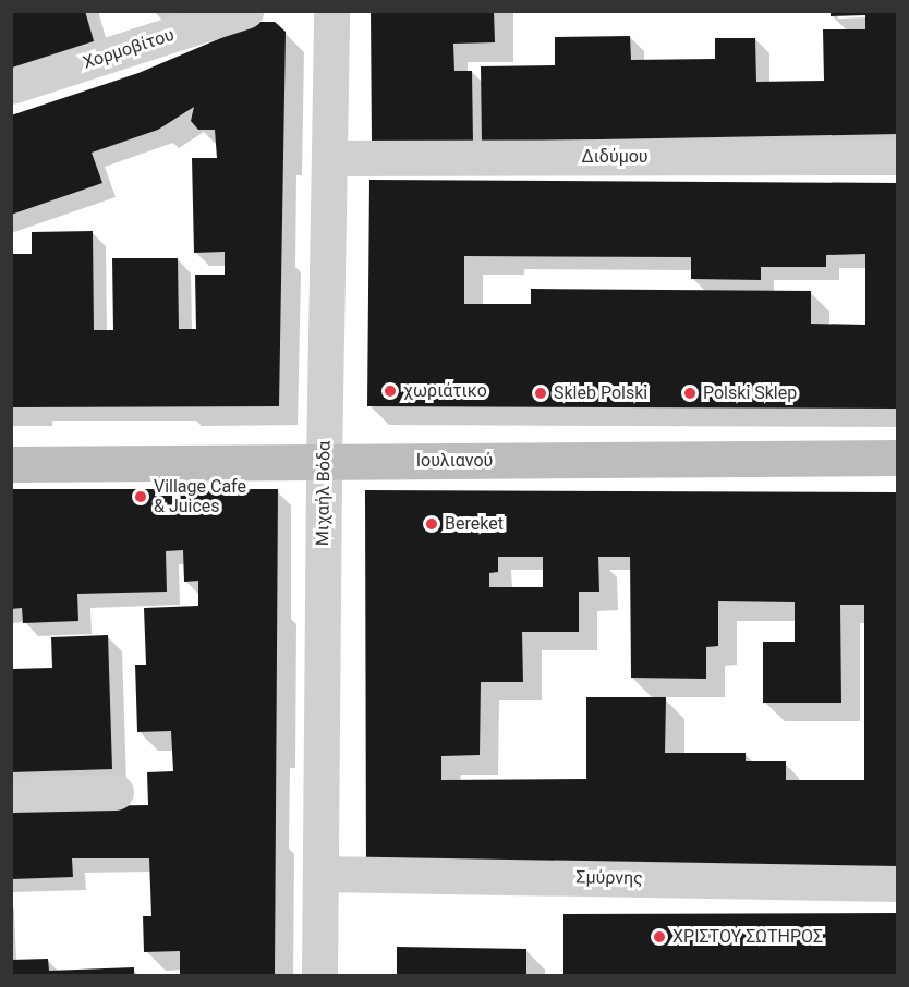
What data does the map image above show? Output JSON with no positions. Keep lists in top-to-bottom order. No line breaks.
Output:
{"streets":{"main road":["Ιουλιανού"],"street":["Χορμοβίτου","Διδύμου","Μιχαήλ Βόδα","Σμύρνης"]},"crossings":[["Διδύμου","Μιχαήλ Βόδα"],["Ιουλιανού","Μιχαήλ Βόδα"],["Μιχαήλ Βόδα","Σμύρνης"]],"places":["χωριάτικο","Skleb Polski","Polski Sklep","Village Cafe & Juices","Bereket","ΧΡΙΣΤΟΥ ΣΩΤΗΡΟΣ"]}
